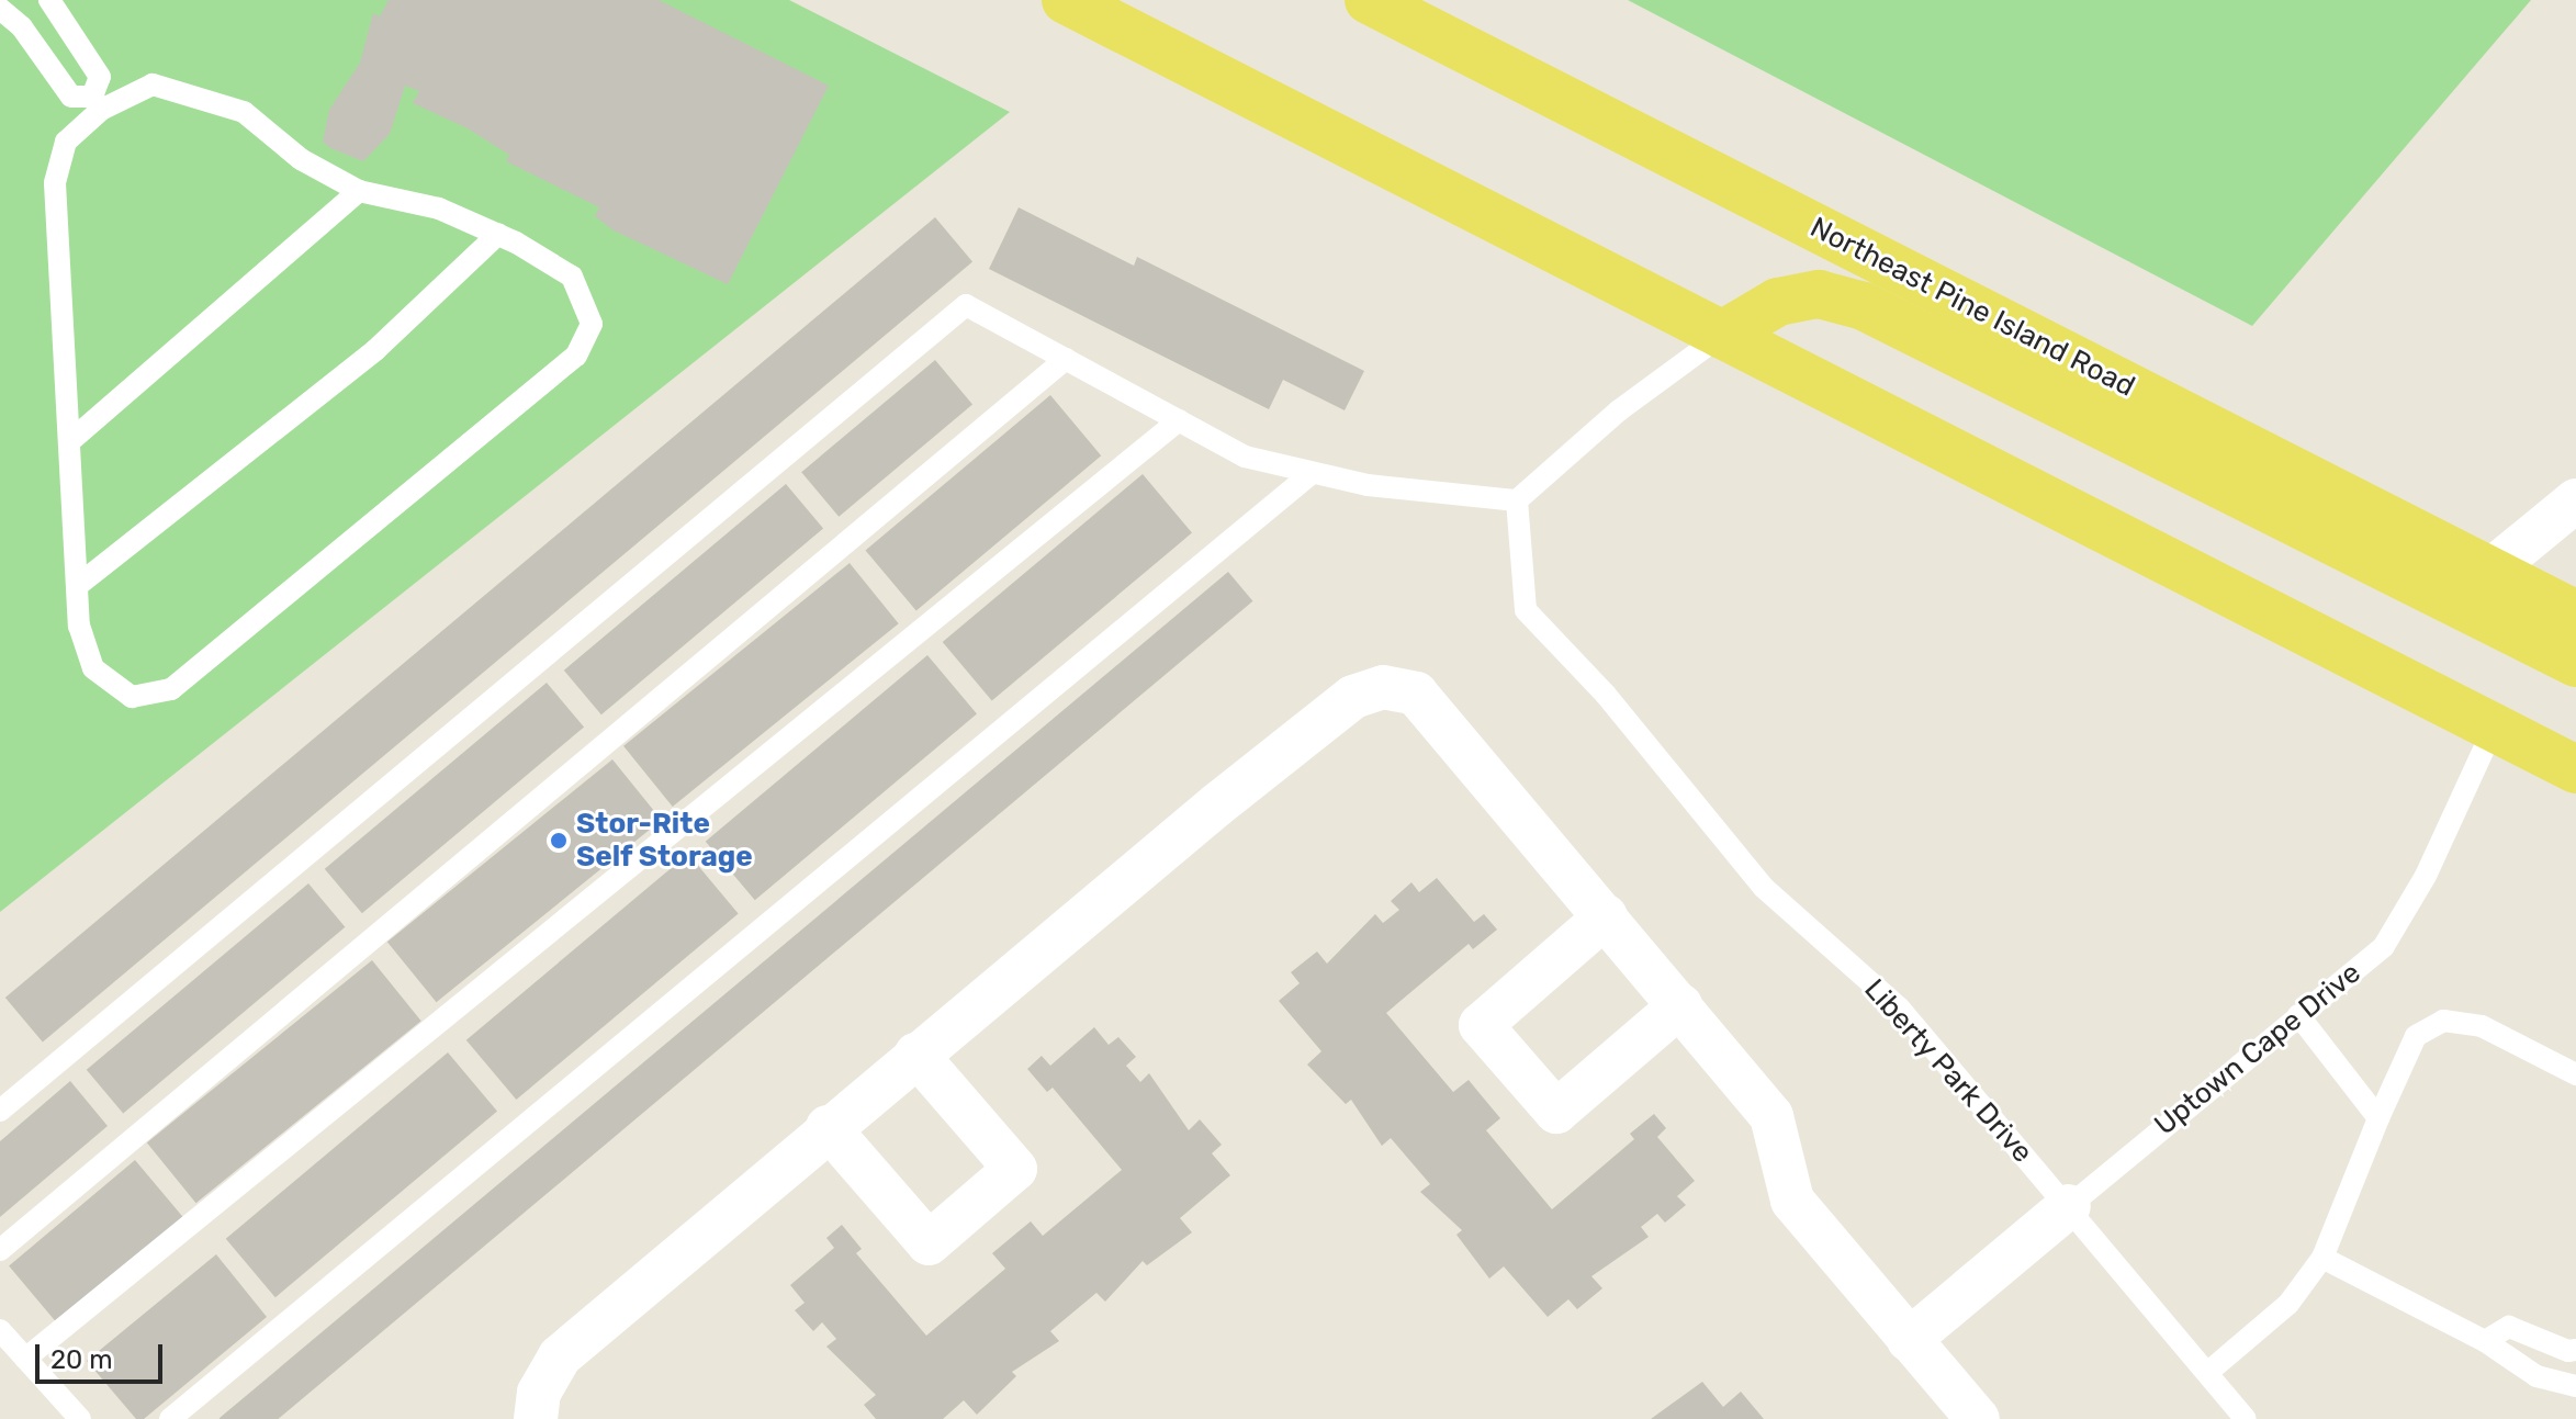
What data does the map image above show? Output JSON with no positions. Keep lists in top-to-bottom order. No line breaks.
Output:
{"streets":{"main road":["Northeast Pine Island Road"],"lane":["Uptown Cape Drive","Liberty Park Drive"]},"crossings":[["Uptown Cape Drive","Liberty Park Drive"]],"places":["Stor-Rite Self Storage"],"scale_bar":"20 m"}
